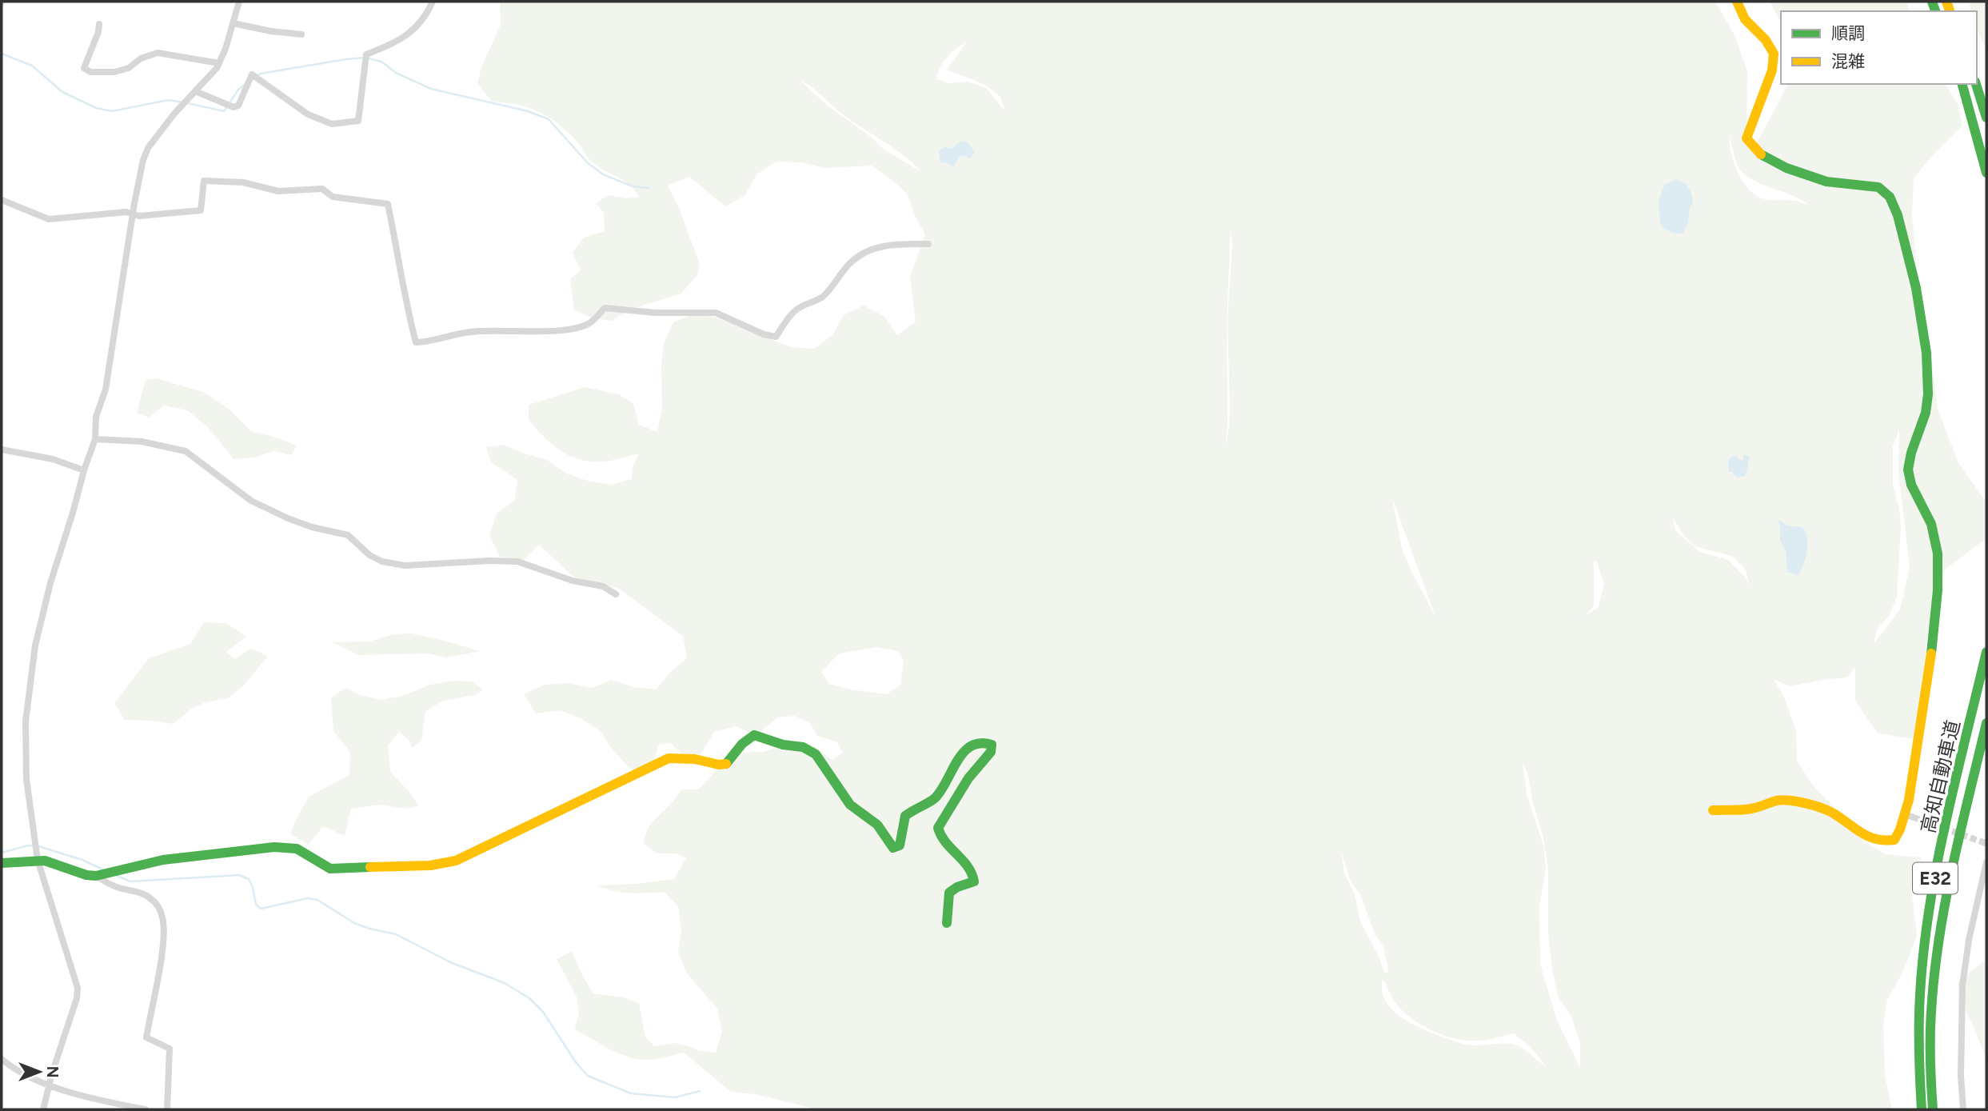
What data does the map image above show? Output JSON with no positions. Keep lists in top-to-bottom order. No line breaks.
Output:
{"streets":{"main road":["高知自動車道","E32"]},"legend":["順調","混雑"],"north":"right"}
